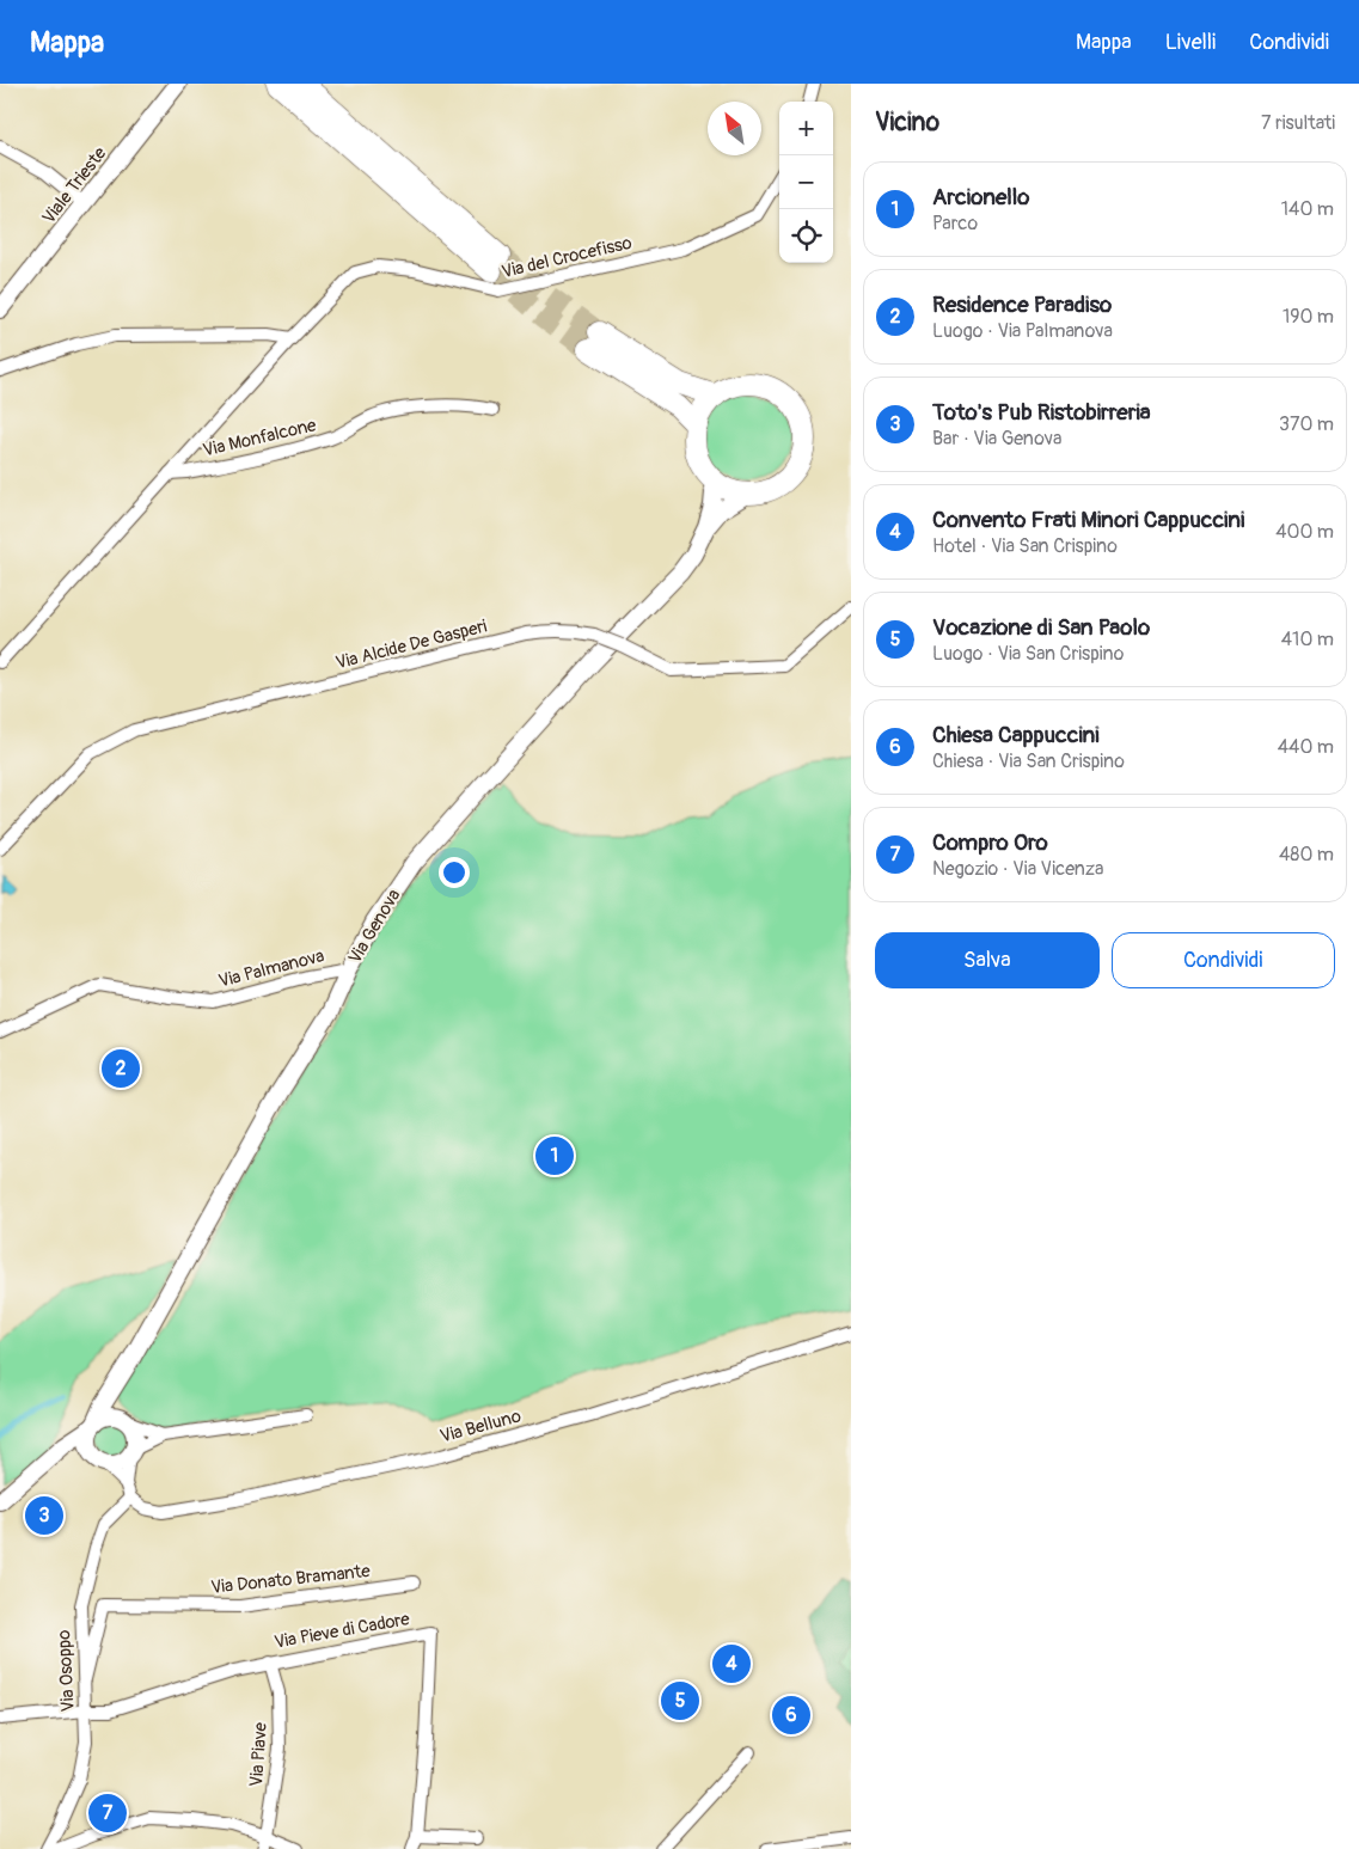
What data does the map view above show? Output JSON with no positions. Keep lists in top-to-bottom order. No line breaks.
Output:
{"streets":{"highway":["Via Genova"],"main road":["Viale Trieste"],"street":["Via del Crocefisso","Via Monfalcone","Via Alcide De Gasperi","Via Palmanova","Via Belluno","Via Donato Bramante","Via Pieve di Cadore","Via Osoppo","Via Piave"]},"crossings":[["Via del Crocefisso","Via Monfalcone"],["Via Genova","Via Palmanova"],["Via Belluno","Via Osoppo"],["Via Donato Bramante","Via Osoppo"],["Via Pieve di Cadore","Via Osoppo"],["Via Pieve di Cadore","Via Piave"]],"north":"top left","page":{"header":"Mappa","nav":["Mappa","Livelli","Condividi"],"heading":["Vicino","7 risultati"],"map_buttons":["+","−"],"list":[{"mark":"1","name":"Arcionello","note":"Parco","value":"140 m"},{"mark":"2","name":"Residence Paradiso","note":"Luogo · Via Palmanova","value":"190 m"},{"mark":"3","name":"Toto's Pub Ristobirreria","note":"Bar · Via Genova","value":"370 m"},{"mark":"4","name":"Convento Frati Minori Cappuccini","note":"Hotel · Via San Crispino","value":"400 m"},{"mark":"5","name":"Vocazione di San Paolo","note":"Luogo · Via San Crispino","value":"410 m"},{"mark":"6","name":"Chiesa Cappuccini","note":"Chiesa · Via San Crispino","value":"440 m"},{"mark":"7","name":"Compro Oro","note":"Negozio · Via Vicenza","value":"480 m"}],"buttons":["Salva","Condividi"],"pins":["2","1","3","4","5","6","7"]}}
